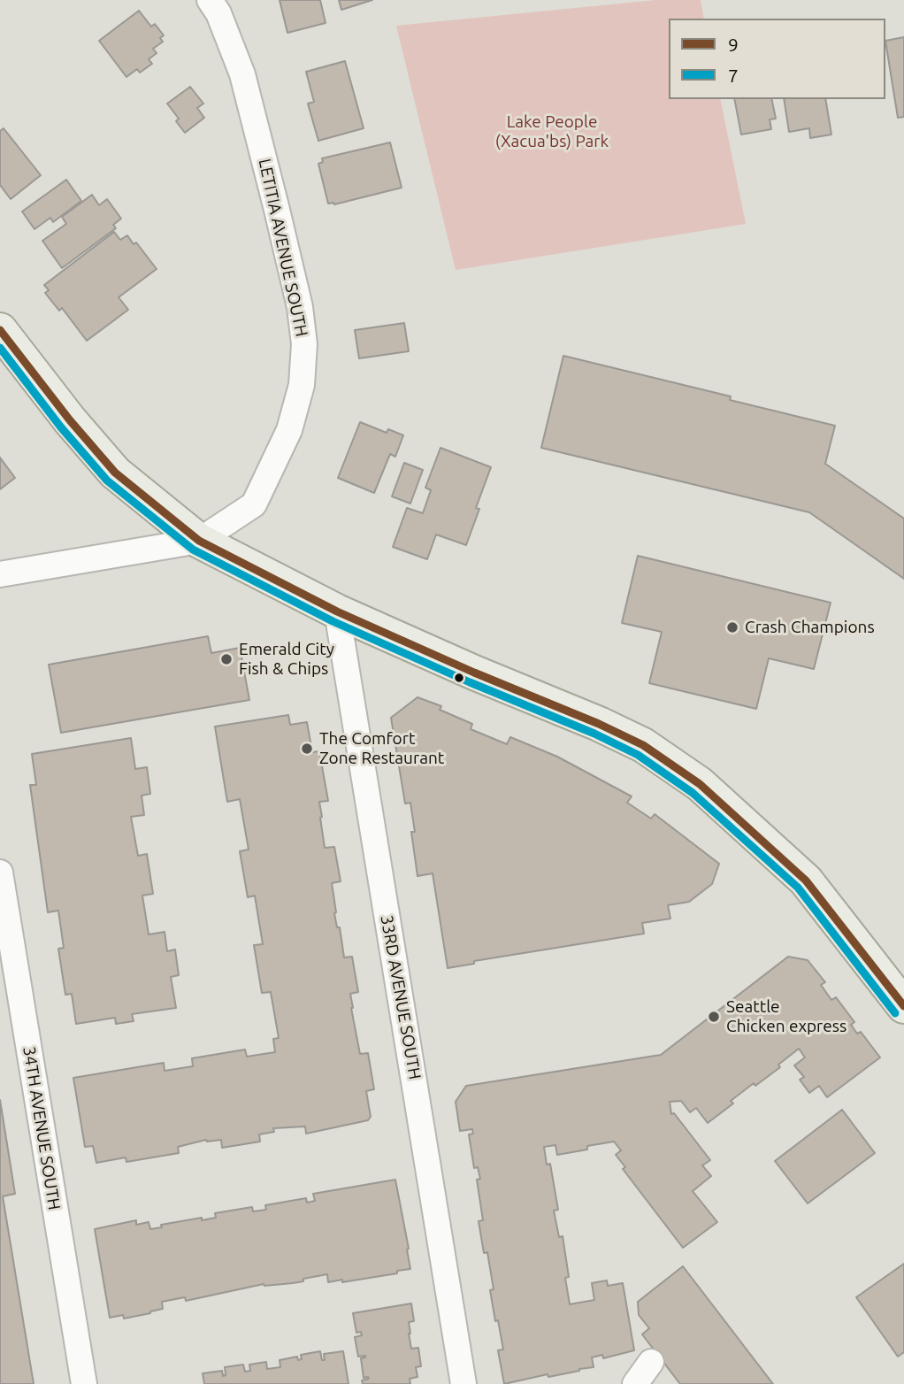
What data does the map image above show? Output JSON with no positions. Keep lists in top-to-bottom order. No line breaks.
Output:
{"streets":{"street":["LETITIA AVENUE SOUTH","33RD AVENUE SOUTH","34TH AVENUE SOUTH"]},"parks":["Lake People (Xacua'bs) Park"],"places":["Crash Champions","Emerald City Fish & Chips","The Comfort Zone Restaurant","Seattle Chicken express"],"lines":["transit line 9","transit line 7"],"legend":["9","7"]}
